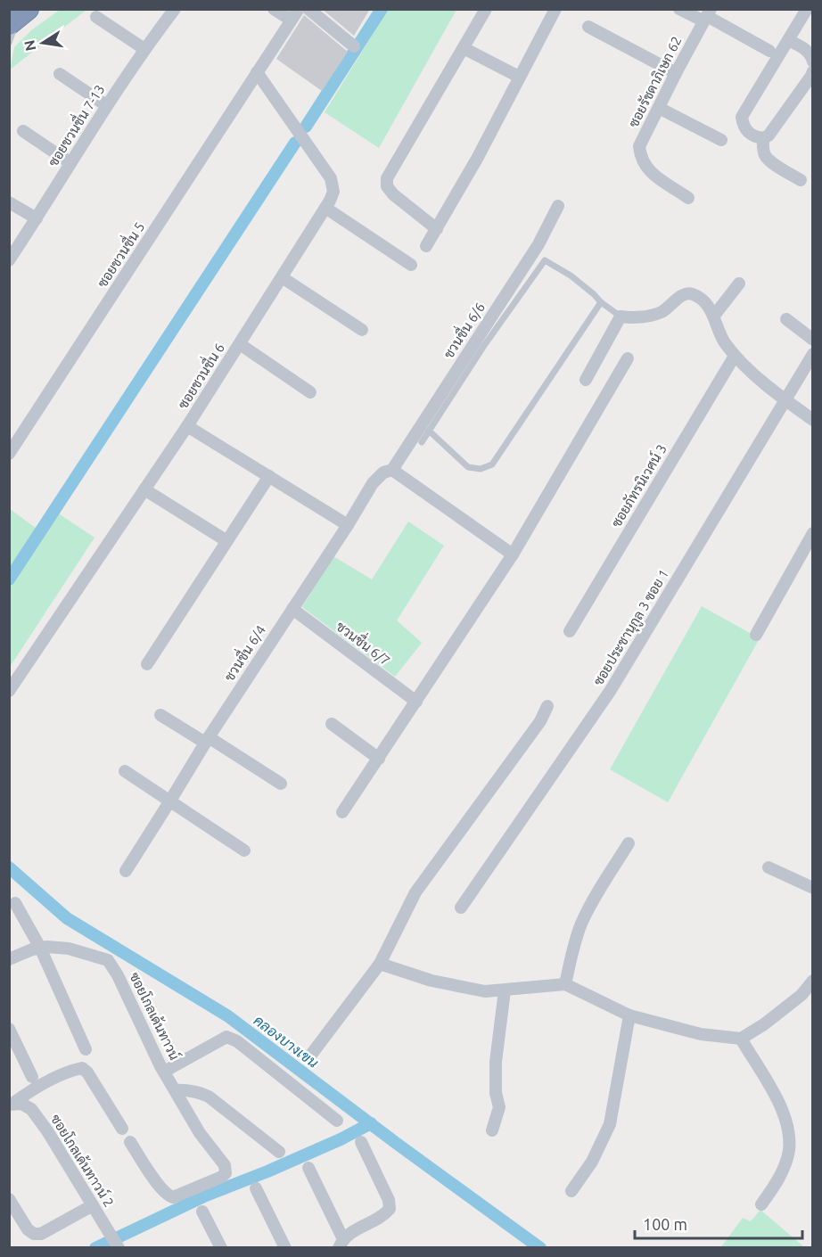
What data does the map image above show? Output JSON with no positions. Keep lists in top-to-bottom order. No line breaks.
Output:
{"streets":{"street":["ซอยรัชดาภิเษก 62","ซอยชวนชื่น 7-13","ซอยชวนชื่น 5","ชวนชื่น 6/6","ซอยชวนชื่น 6","ซอยภัทรนิเวศน์ 3","ซอยประชานุกูล 3 ซอย 1","ชวนชื่น 6/7","ชวนชื่น 6/4","ซอยโกลเด้นทาวน์","ซอยโกลเด้นทาวน์ 2"]},"crossings":[["ซอยชวนชื่น 5","ซอยชวนชื่น 6"],["ชวนชื่น 6/6","ชวนชื่น 6/4"],["ชวนชื่น 6/7","ชวนชื่น 6/4"]],"water":["คลองบางเขน"],"scale_bar":"100 m","north":"left"}
